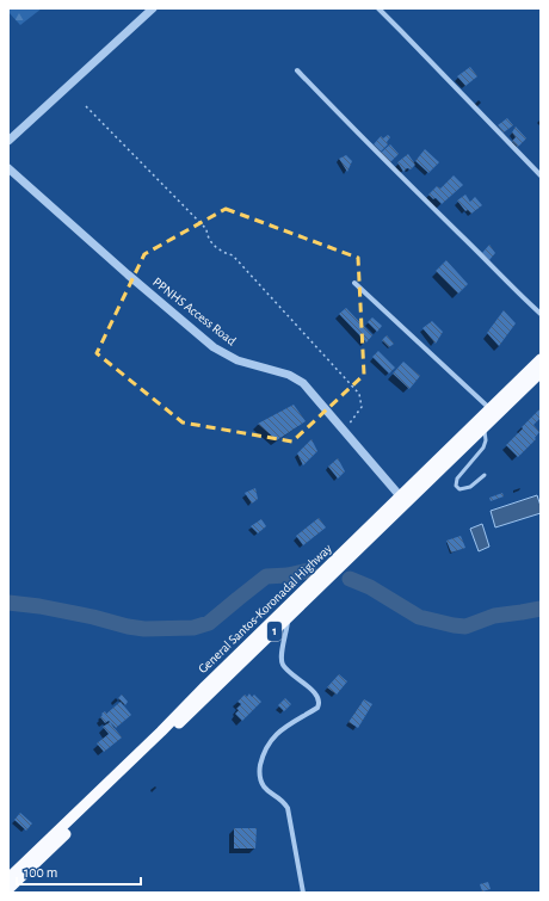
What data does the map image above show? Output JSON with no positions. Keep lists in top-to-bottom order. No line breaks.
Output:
{"streets":{"highway":["General Santos-Koronadal Highway","1"],"street":["PPNHS Access Road"]},"crossings":[["PPNHS Access Road","General Santos-Koronadal Highway"]],"scale_bar":"100 m"}
